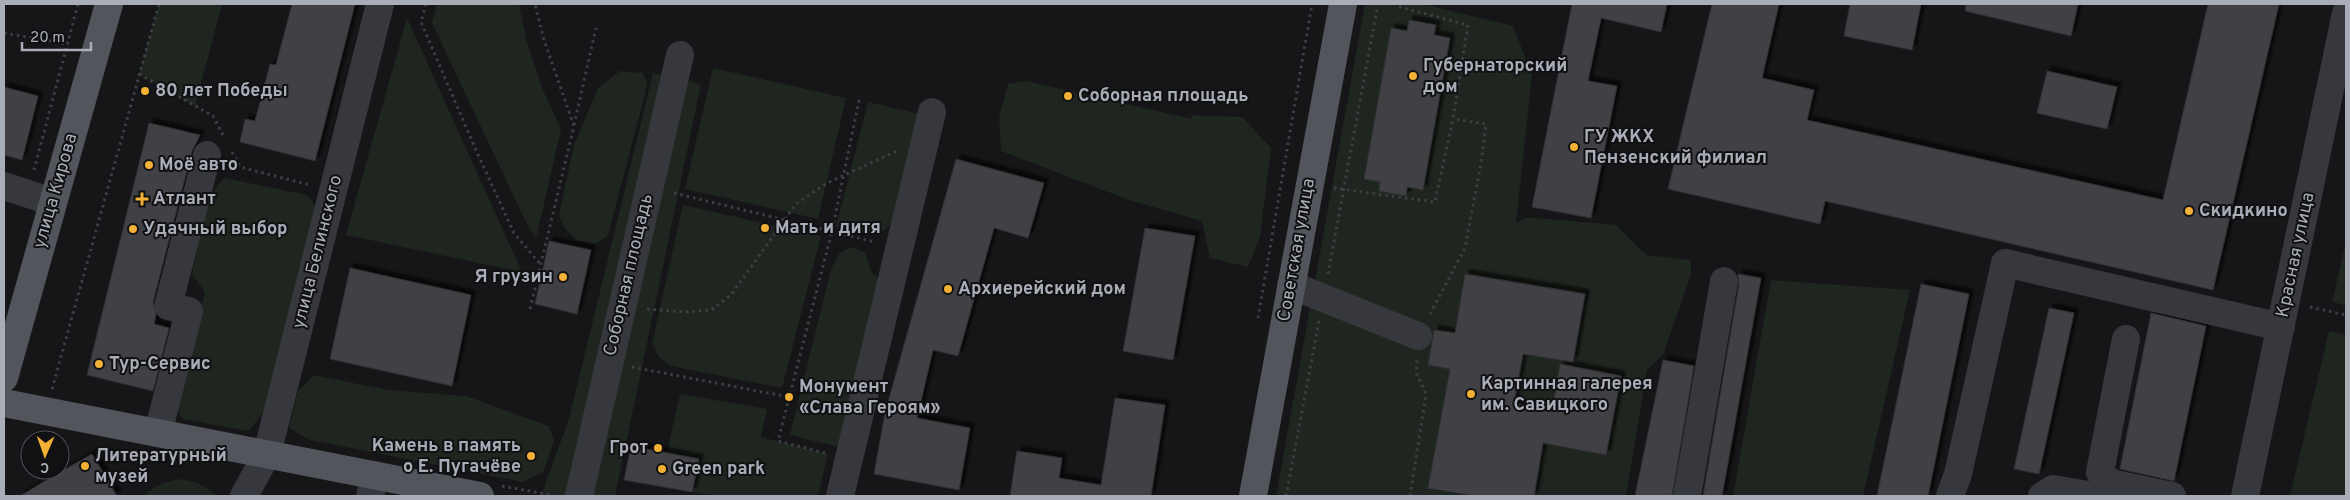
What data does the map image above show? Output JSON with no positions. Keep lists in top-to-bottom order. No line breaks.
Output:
{"streets":{"main road":["улица Кирова","Советская улица"],"street":["улица Белинского","Красная улица","Соборная площадь"]},"places":{"other":["Губернаторский дом","80 лет Победы","Соборная площадь","ГУ ЖКХ Пензенский филиал","Моё авто","Скидкино","Мать и дитя","Удачный выбор","Я грузин","Архиерейский дом","Тур-Сервис","Картинная галерея им. Савицкого","Монумент «Слава Героям»","Грот","Камень в память о Е. Пугачёве","Литературный музей","Green park"],"health":["Атлант"]},"scale_bar":"20 m","north":"bottom"}
